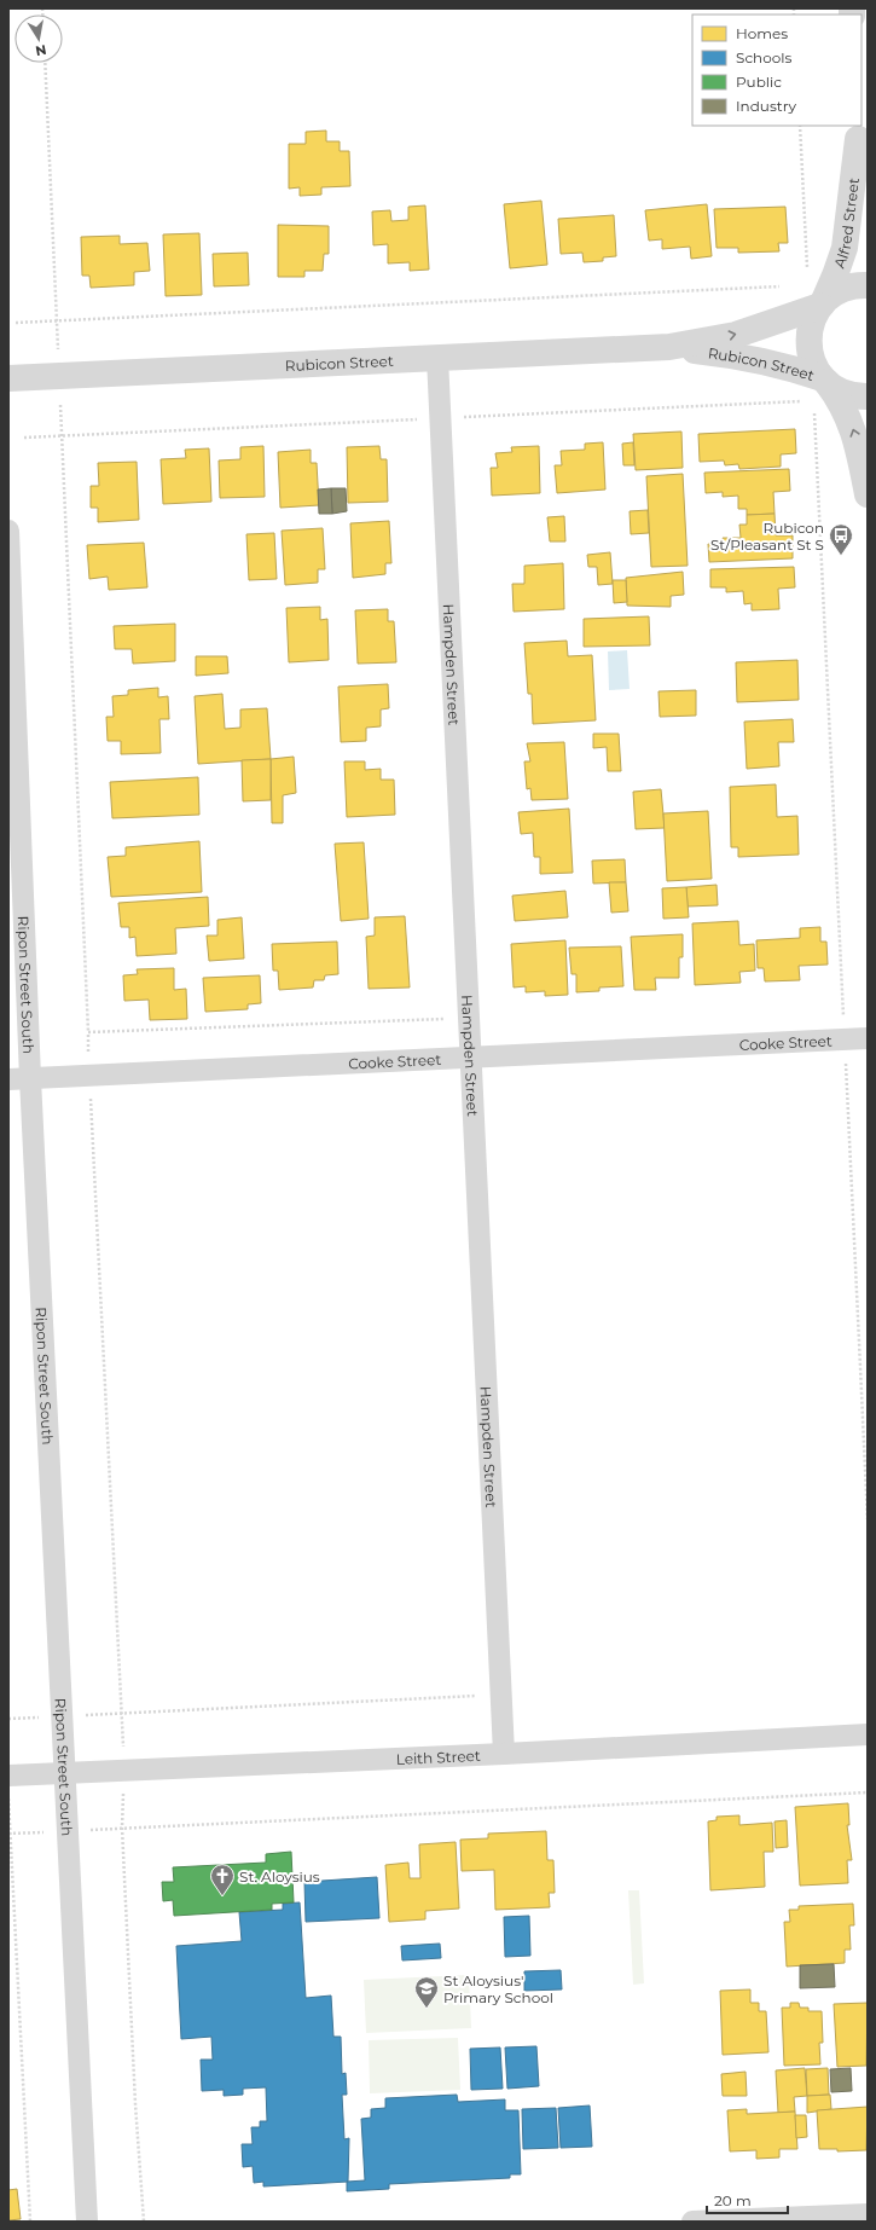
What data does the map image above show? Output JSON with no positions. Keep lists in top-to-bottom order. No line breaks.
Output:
{"streets":{"street":["Alfred Street","Rubicon Street","Hampden Street","Ripon Street South","Cooke Street","Leith Street"]},"crossings":[["Alfred Street","Rubicon Street"],["Rubicon Street","Hampden Street"],["Hampden Street","Cooke Street"],["Hampden Street","Leith Street"],["Ripon Street South","Cooke Street"],["Ripon Street South","Leith Street"]],"places":{"bus stop":["Rubicon St/Pleasant St S"],"church":["St. Aloysius"],"school or university":["St Aloysius' Primary School"]},"legend":["Homes","Schools","Public","Industry"],"scale_bar":"20 m","north":"bottom"}
